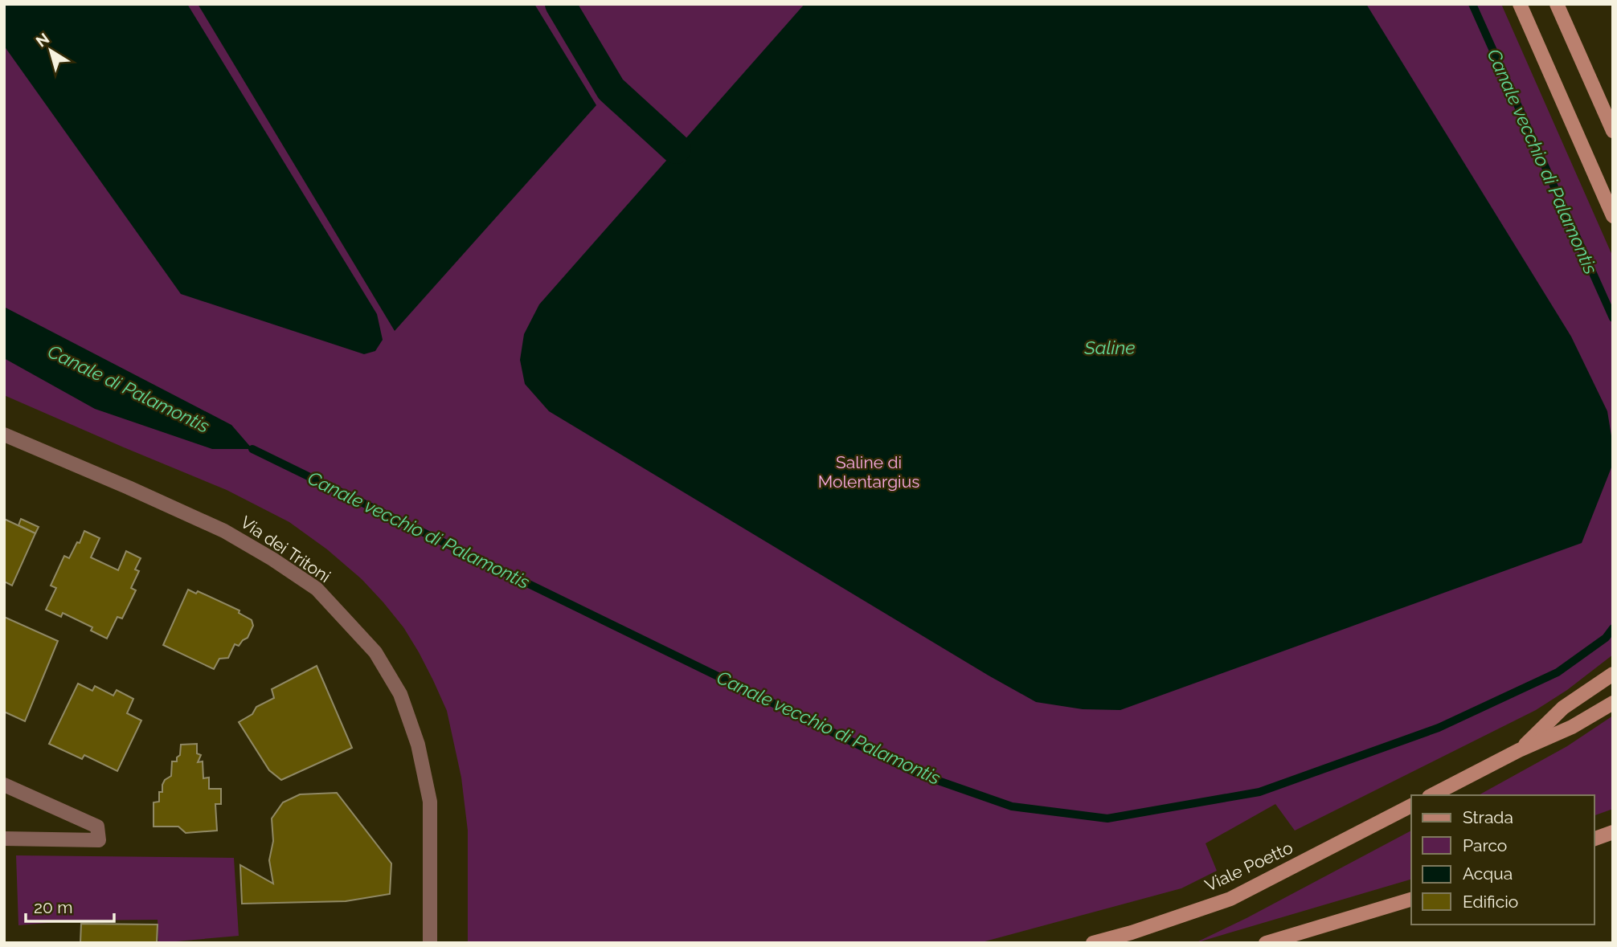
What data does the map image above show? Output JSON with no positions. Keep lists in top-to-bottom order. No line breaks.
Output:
{"streets":{"main road":["Viale Poetto"],"street":["Via dei Tritoni"]},"water":["Canale vecchio di Palamontis","Saline","Canale di Palamontis"],"parks":["Saline di Molentargius"],"legend":["Strada","Parco","Acqua","Edificio"],"scale_bar":"20 m","north":"top left"}
